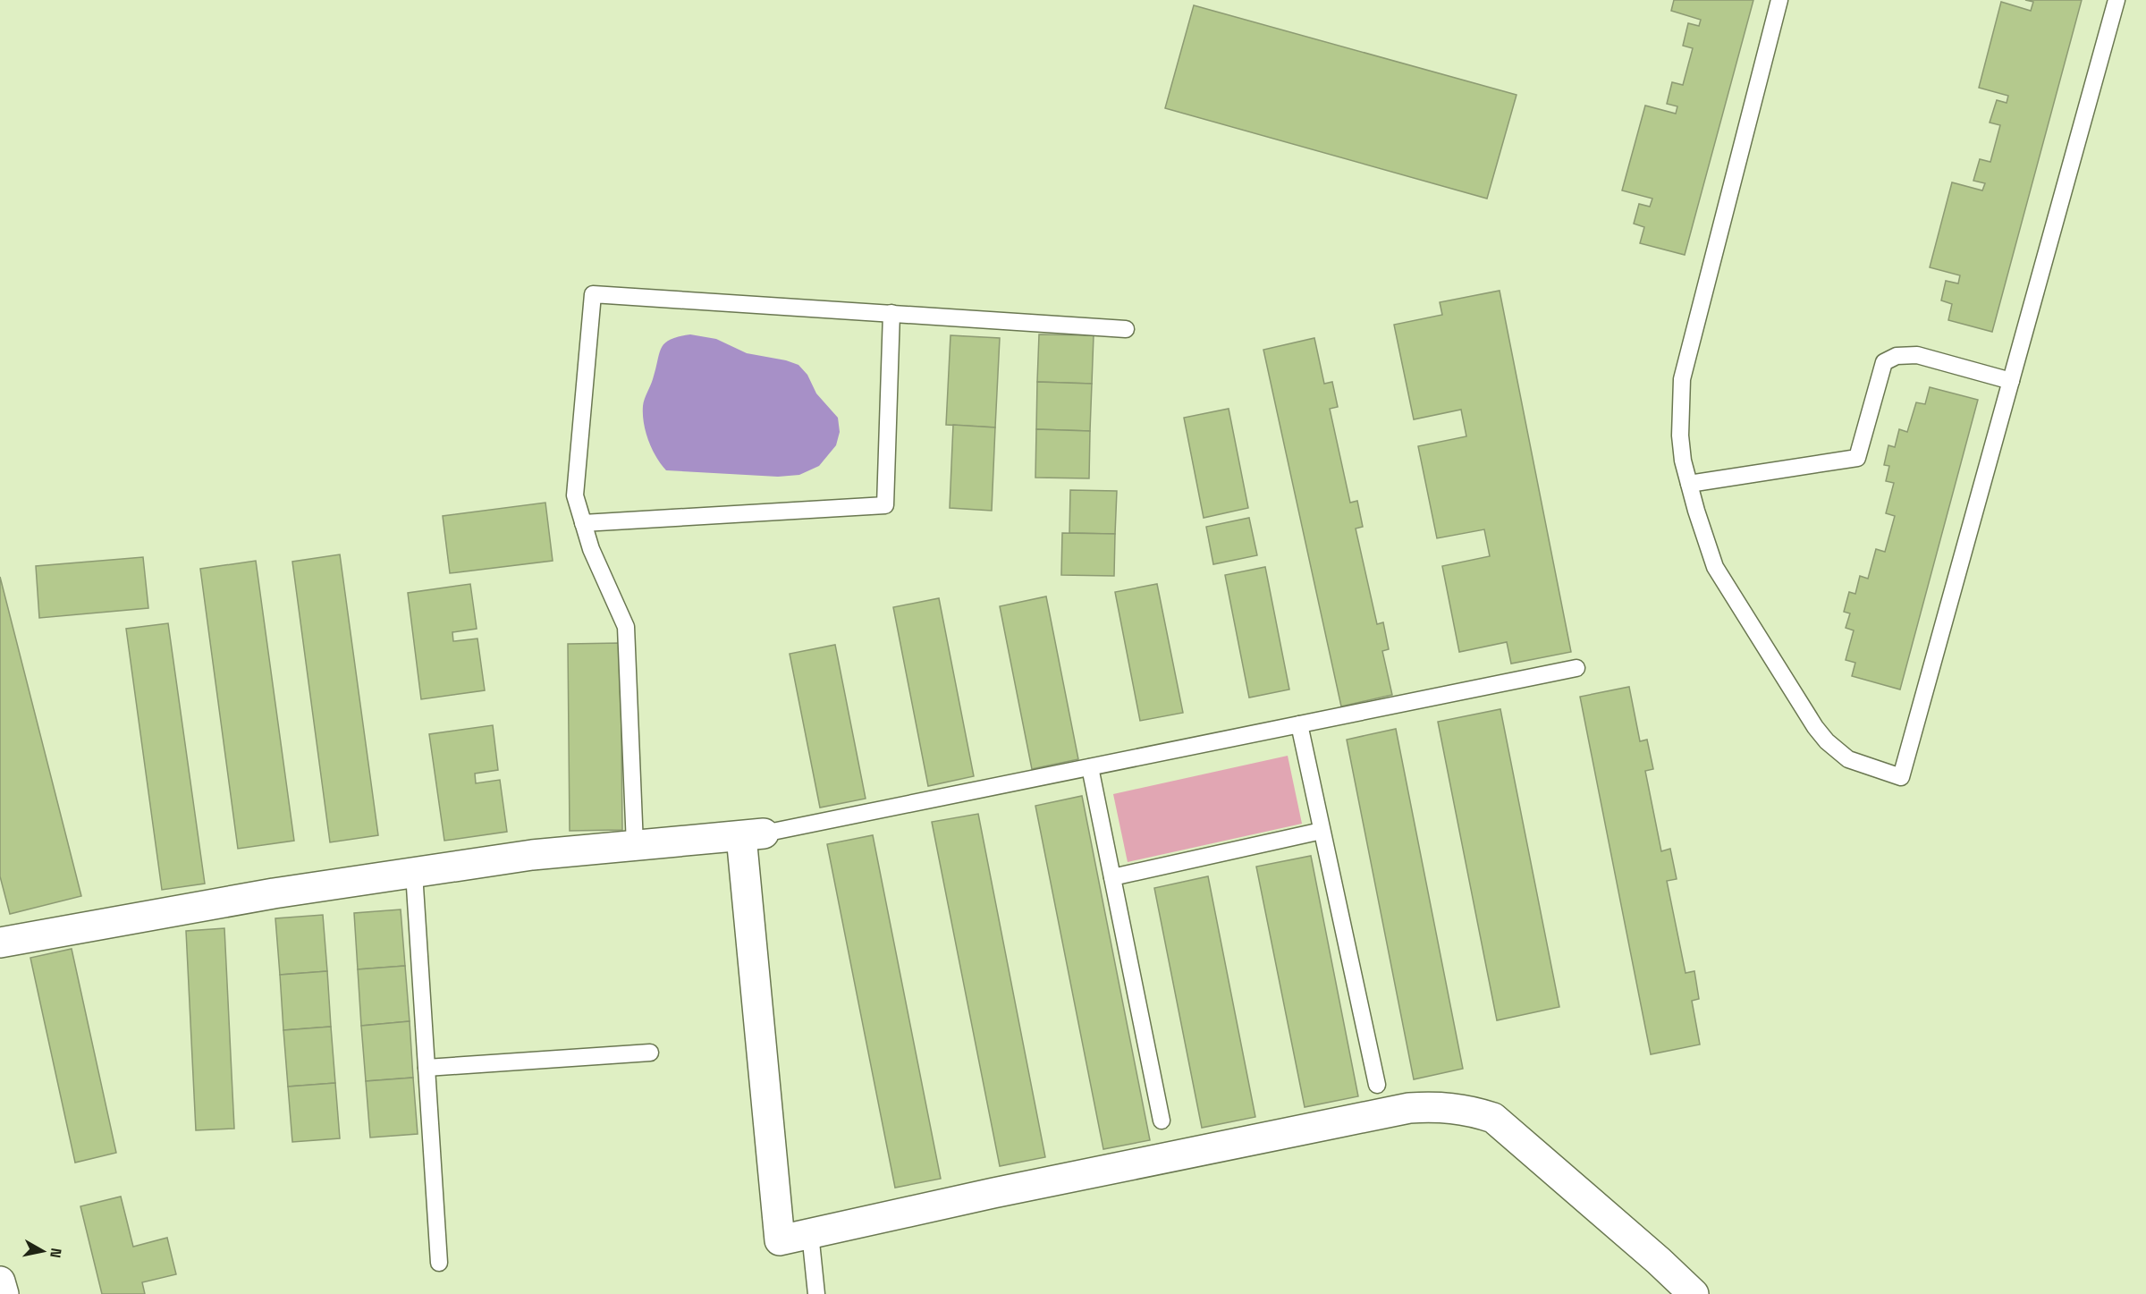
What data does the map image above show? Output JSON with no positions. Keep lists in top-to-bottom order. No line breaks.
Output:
{"north":"right"}
